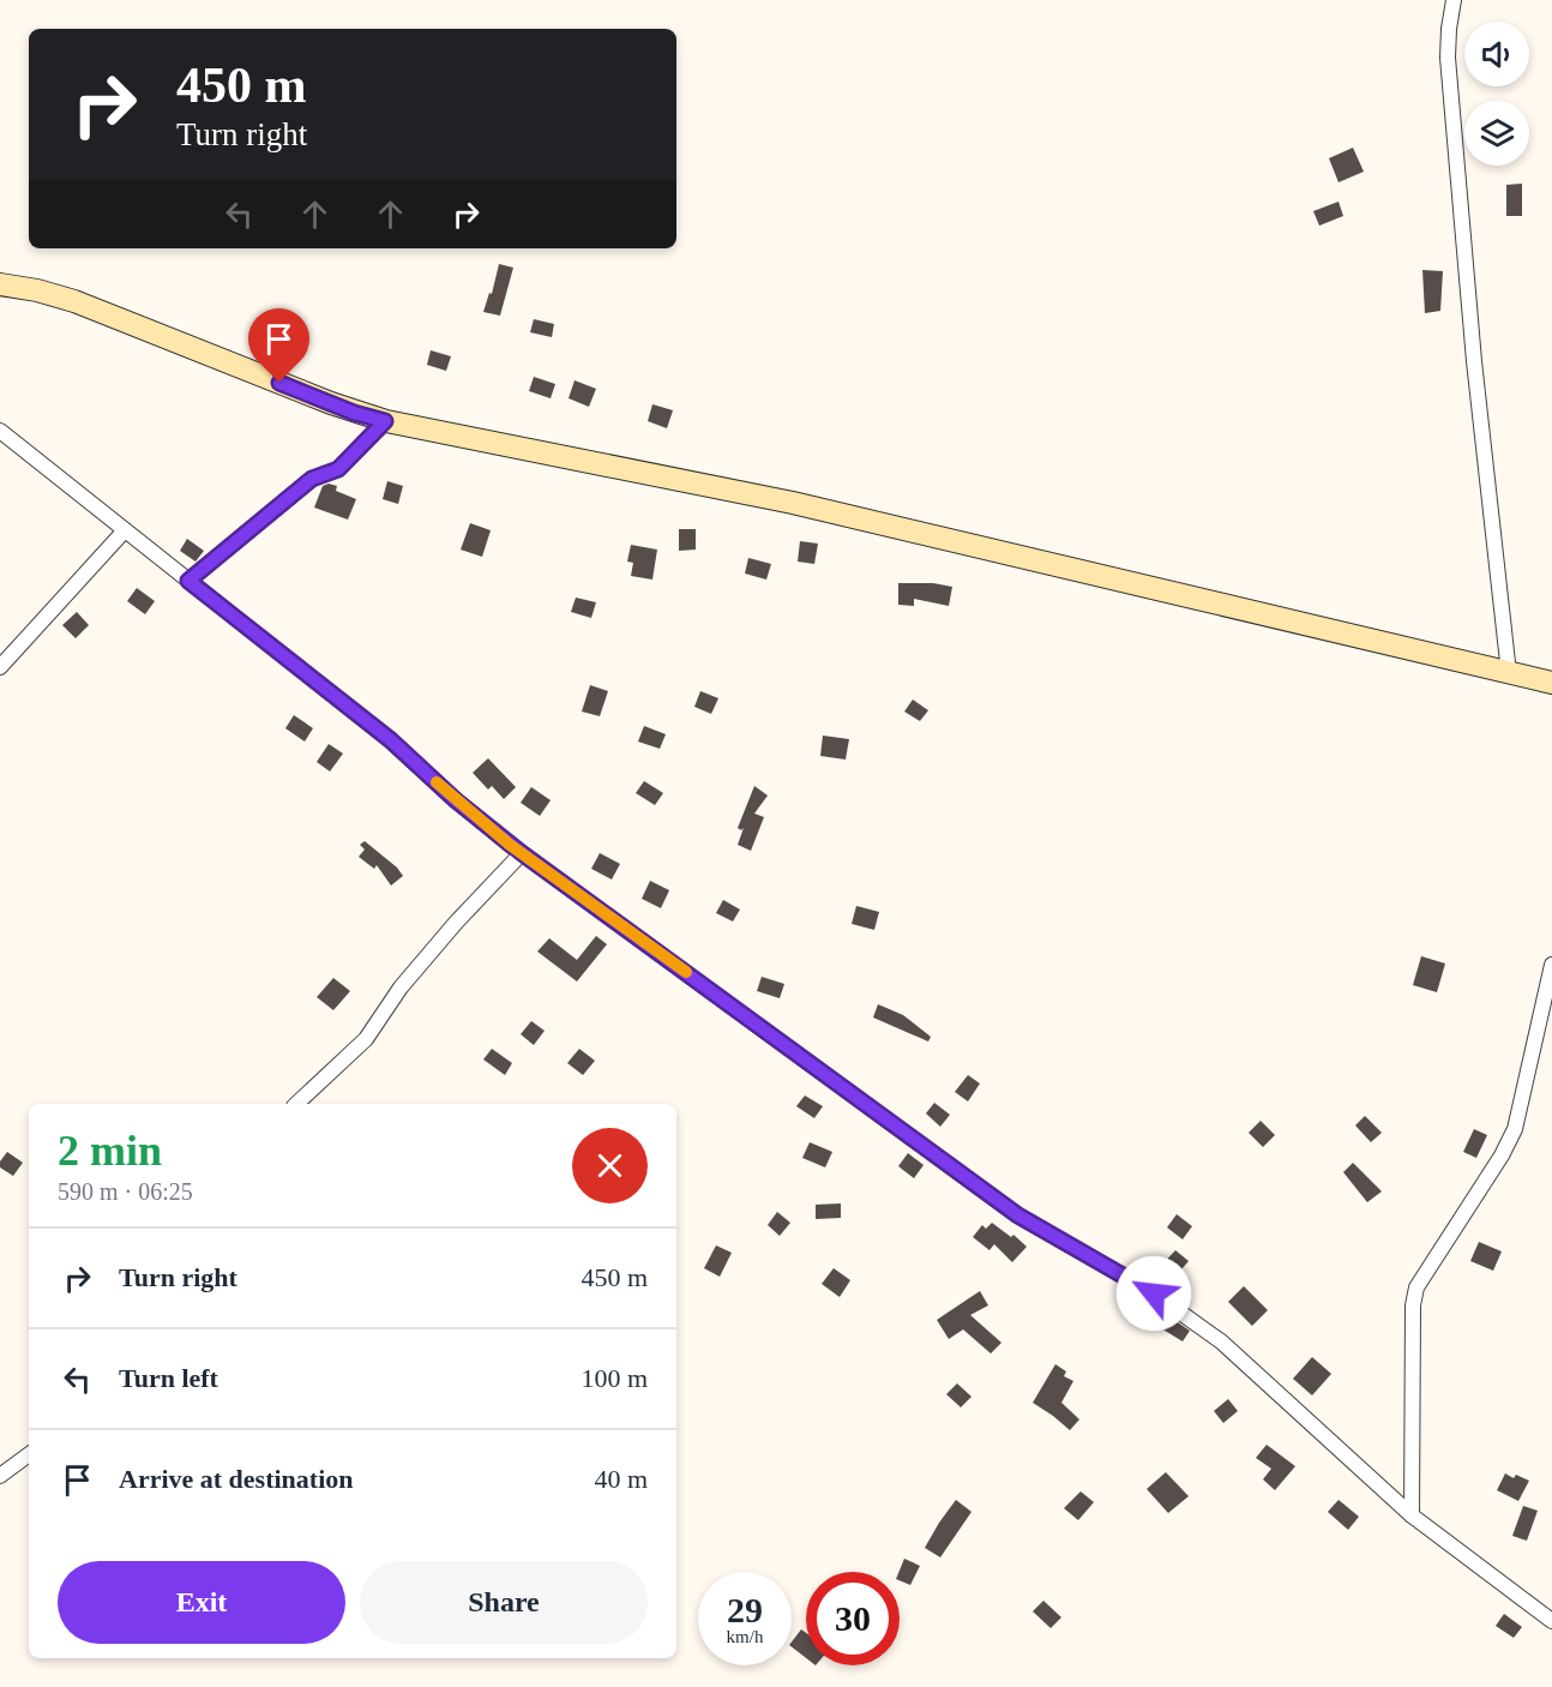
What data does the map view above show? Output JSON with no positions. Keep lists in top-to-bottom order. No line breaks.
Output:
{"page":{"turn":["450 m","Turn right"],"heading":["2 min","590 m · 06:25"],"list":[{"name":"Turn right","value":"450 m"},{"name":"Turn left","value":"100 m"},{"name":"Arrive at destination","value":"40 m"}],"buttons":["Exit","Share"],"speed":"29 km/h","limit":"30"}}
